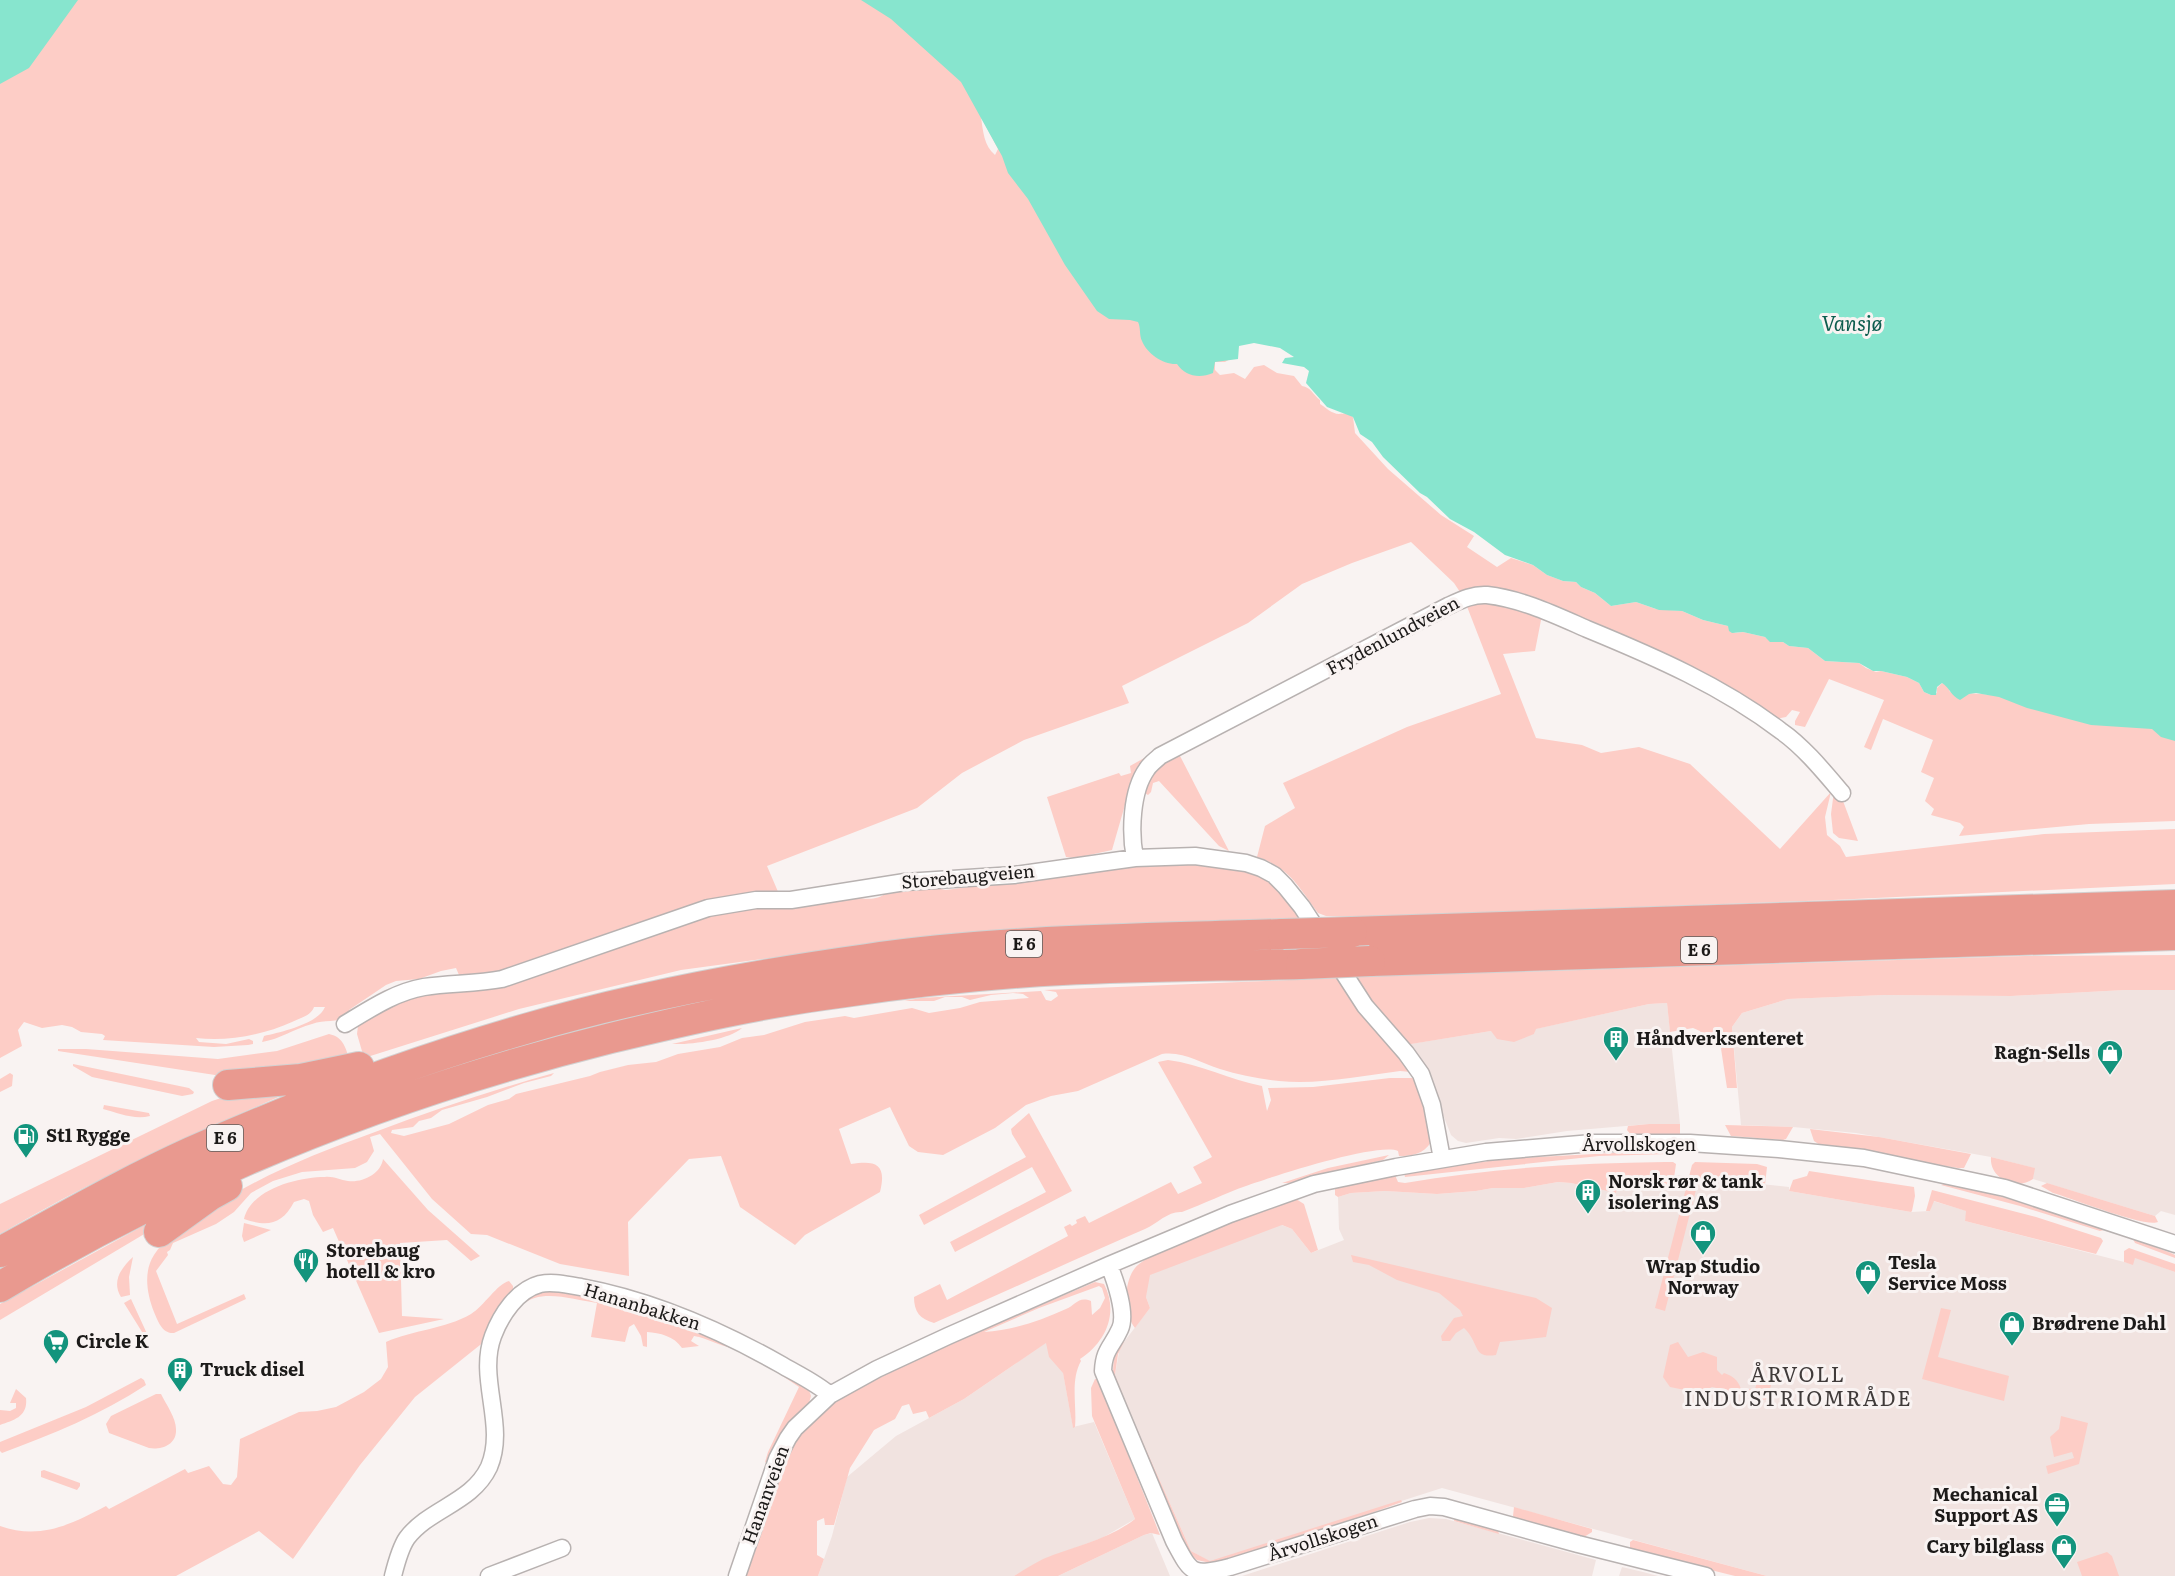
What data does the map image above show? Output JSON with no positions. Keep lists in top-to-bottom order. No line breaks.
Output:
{"streets":{"highway":["E 6"],"street":["Frydenlundveien","Storebaugveien","Årvollskogen","Hananbakken","Hananveien"]},"crossings":[["Frydenlundveien","Storebaugveien"],["Storebaugveien","Årvollskogen"],["Årvollskogen","Hananbakken"],["Årvollskogen","Hananveien"],["Hananbakken","Hananveien"]],"districts":["ÅRVOLL INDUSTRIOMRÅDE"],"water":["Vansjø"],"places":{"building":["Håndverksenteret","Norsk rør & tank isolering AS","Truck disel"],"shop":["Ragn-Sells","Wrap Studio Norway","Tesla Service Moss","Brødrene Dahl","Cary bilglass"],"fuel station":["St1 Rygge"],"restaurant":["Storebaug hotell & kro"],"supermarket":["Circle K"],"office":["Mechanical Support AS"]}}
